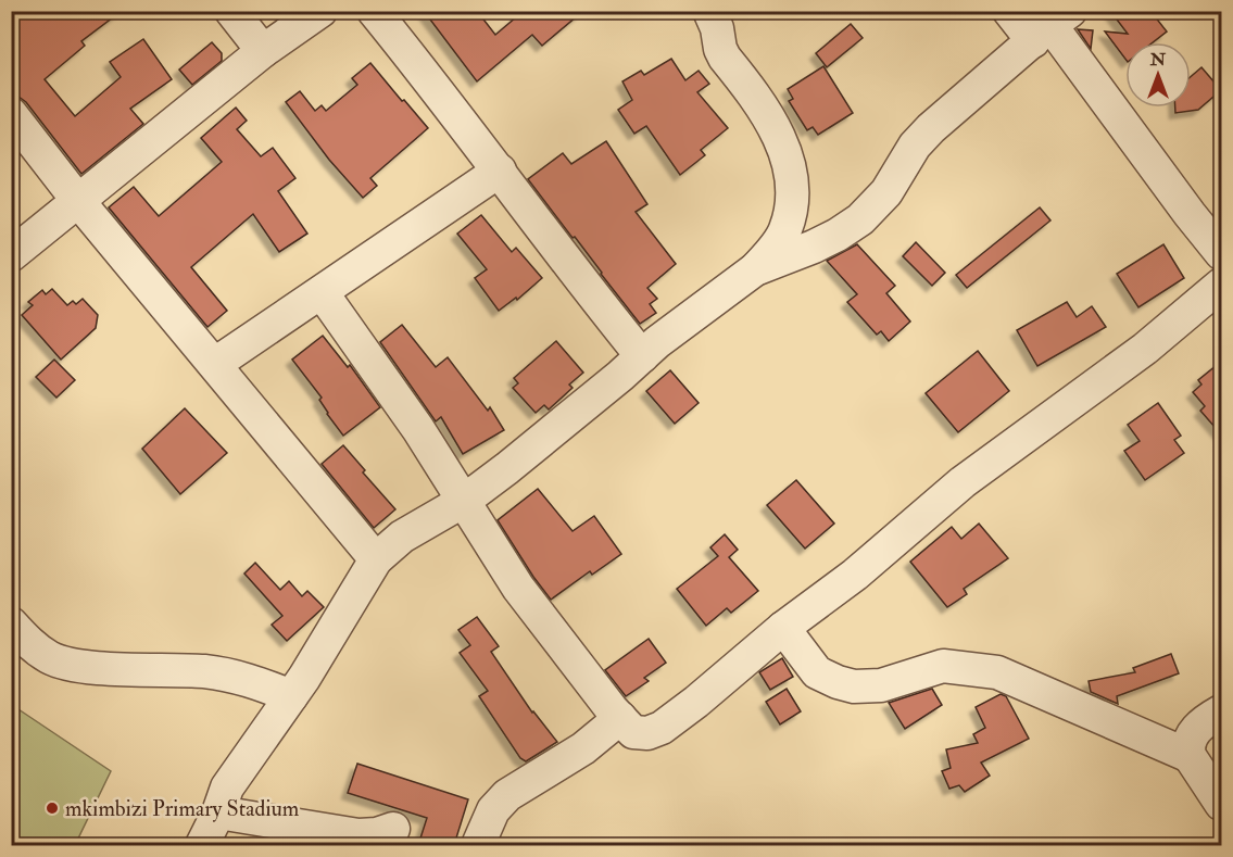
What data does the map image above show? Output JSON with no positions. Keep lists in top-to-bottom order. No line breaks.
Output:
{"places":["mkimbizi Primary Stadium"],"north":"top"}
